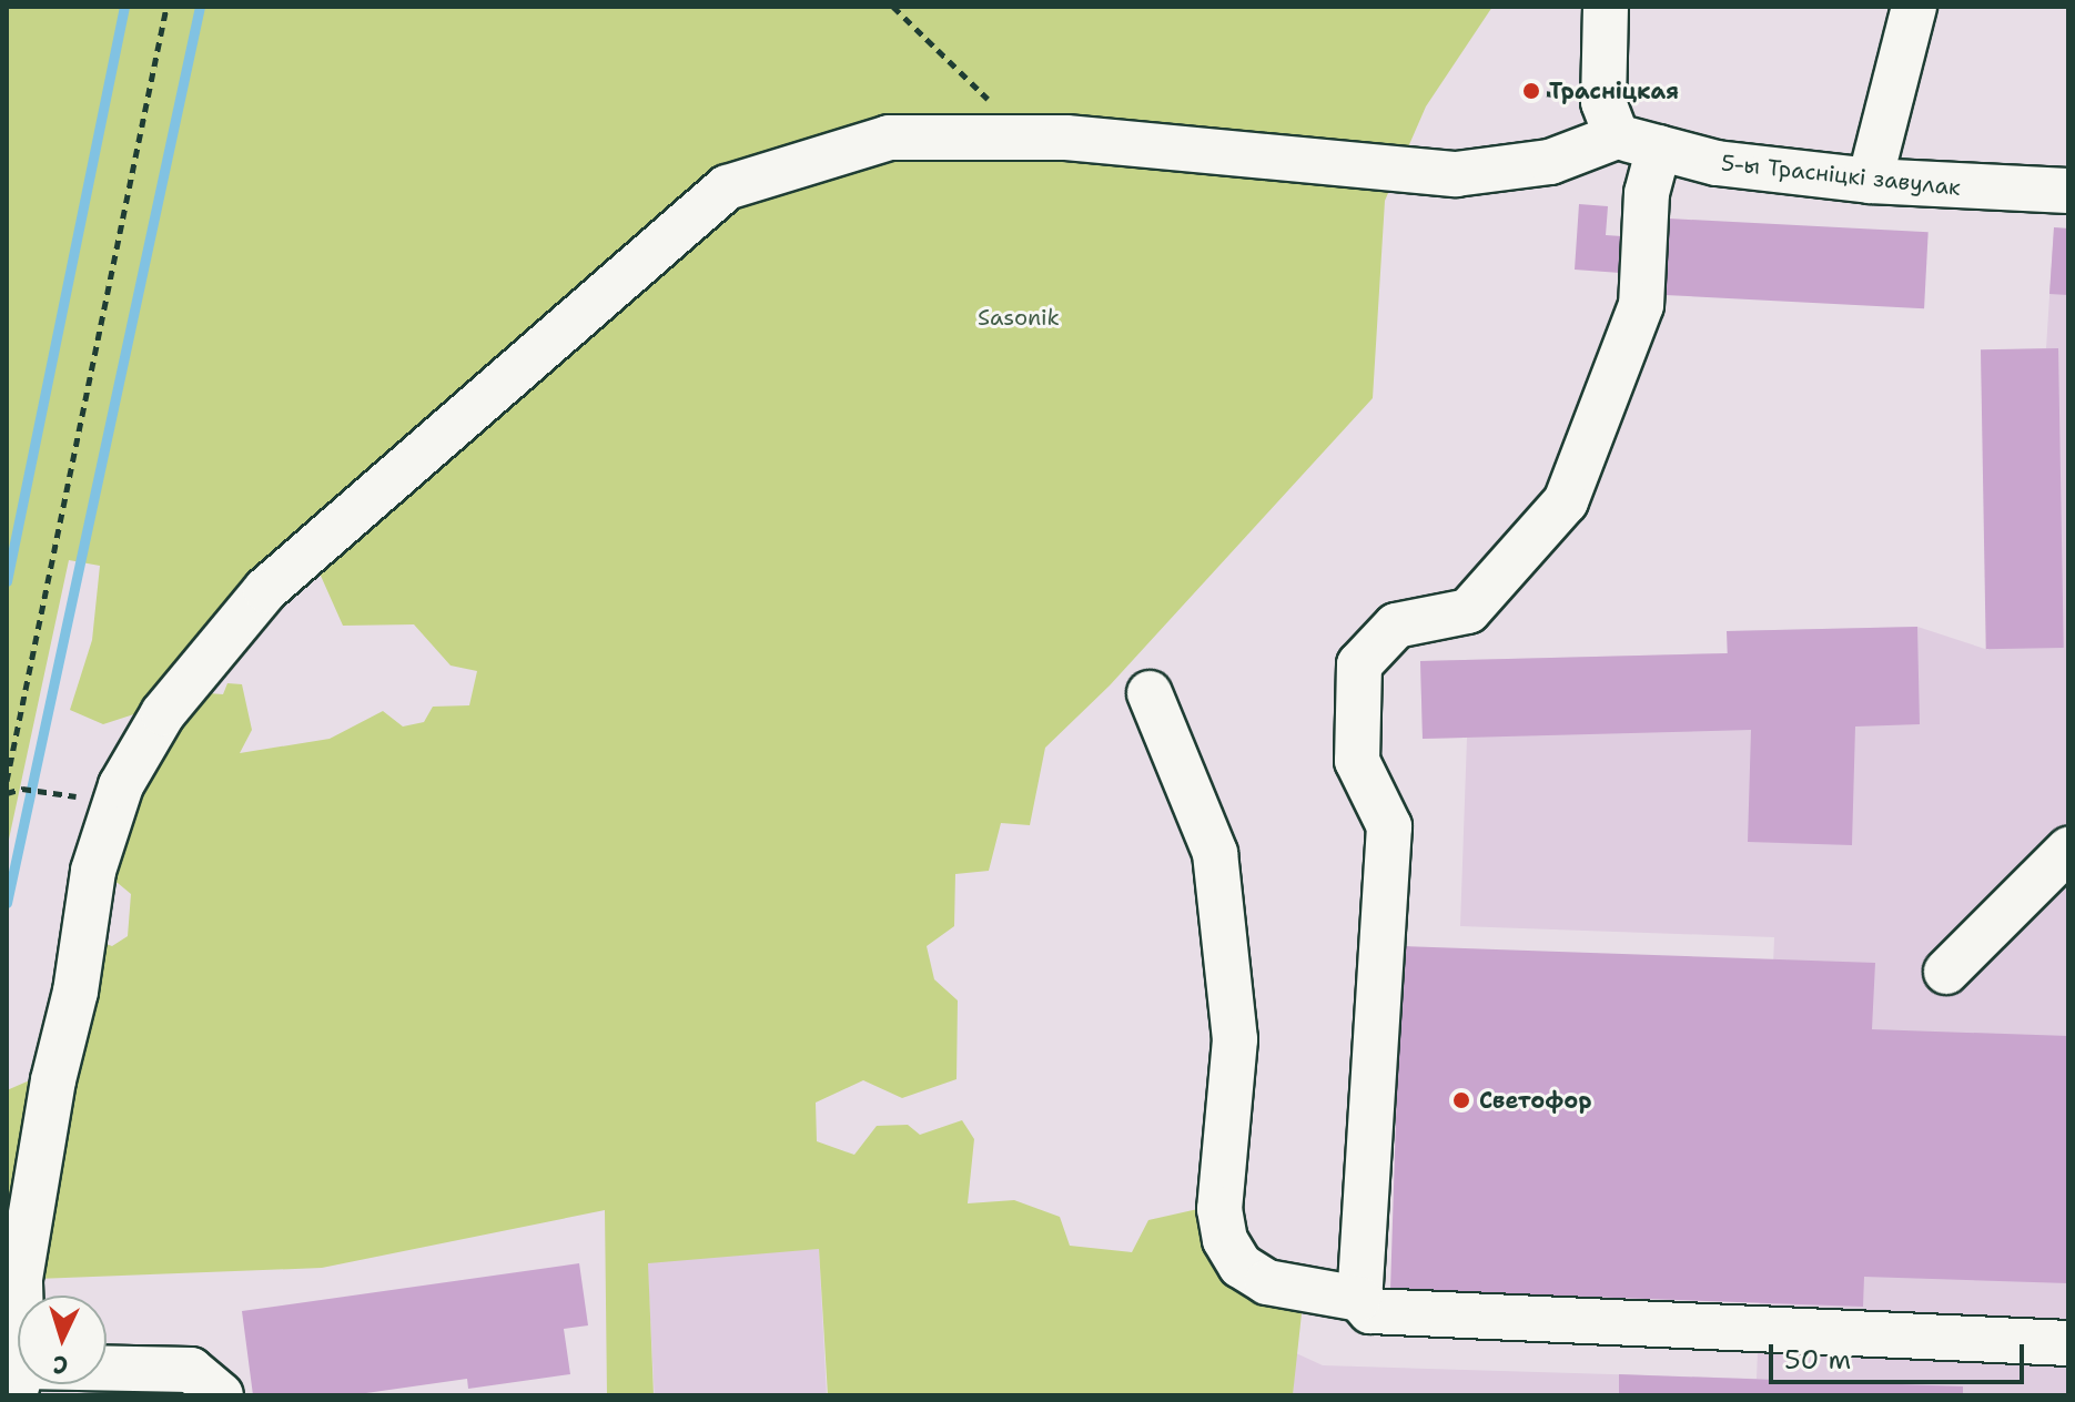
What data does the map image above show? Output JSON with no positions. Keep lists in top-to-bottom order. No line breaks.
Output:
{"streets":{"street":["5-ы Трасніцкі завулак"]},"parks":["Sasonik"],"places":["Трасніцкая","Светофор"],"scale_bar":"50 m","north":"bottom"}
